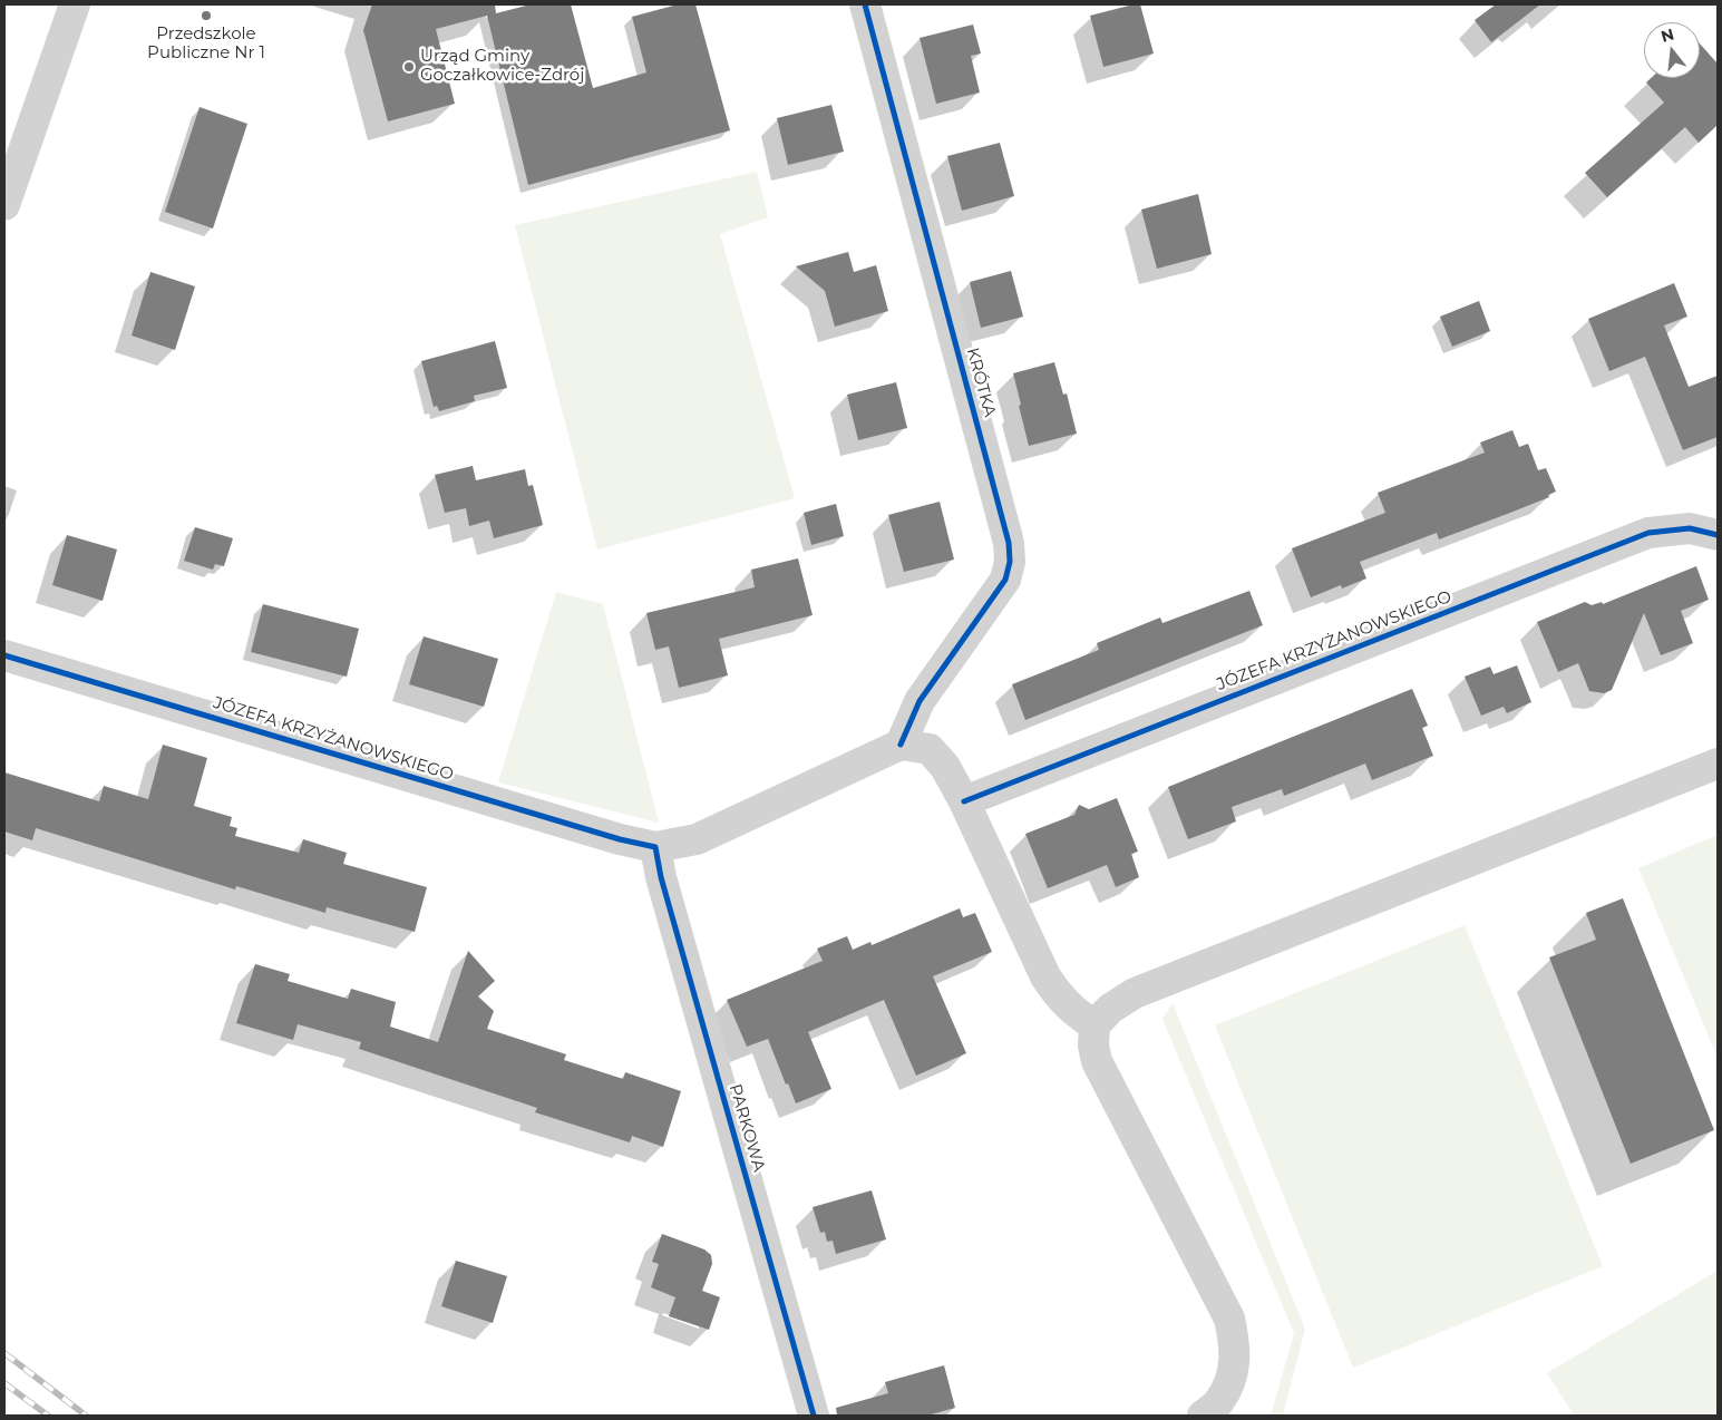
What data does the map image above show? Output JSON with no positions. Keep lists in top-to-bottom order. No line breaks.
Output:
{"streets":{"street":["KRÓTKA","JÓZEFA KRZYŻANOWSKIEGO","PARKOWA"]},"crossings":[["KRÓTKA","JÓZEFA KRZYŻANOWSKIEGO"],["JÓZEFA KRZYŻANOWSKIEGO","PARKOWA"]],"places":["Przedszkole Publiczne Nr 1","Urząd Gminy Goczałkowice-Zdrój"],"north":"top"}
